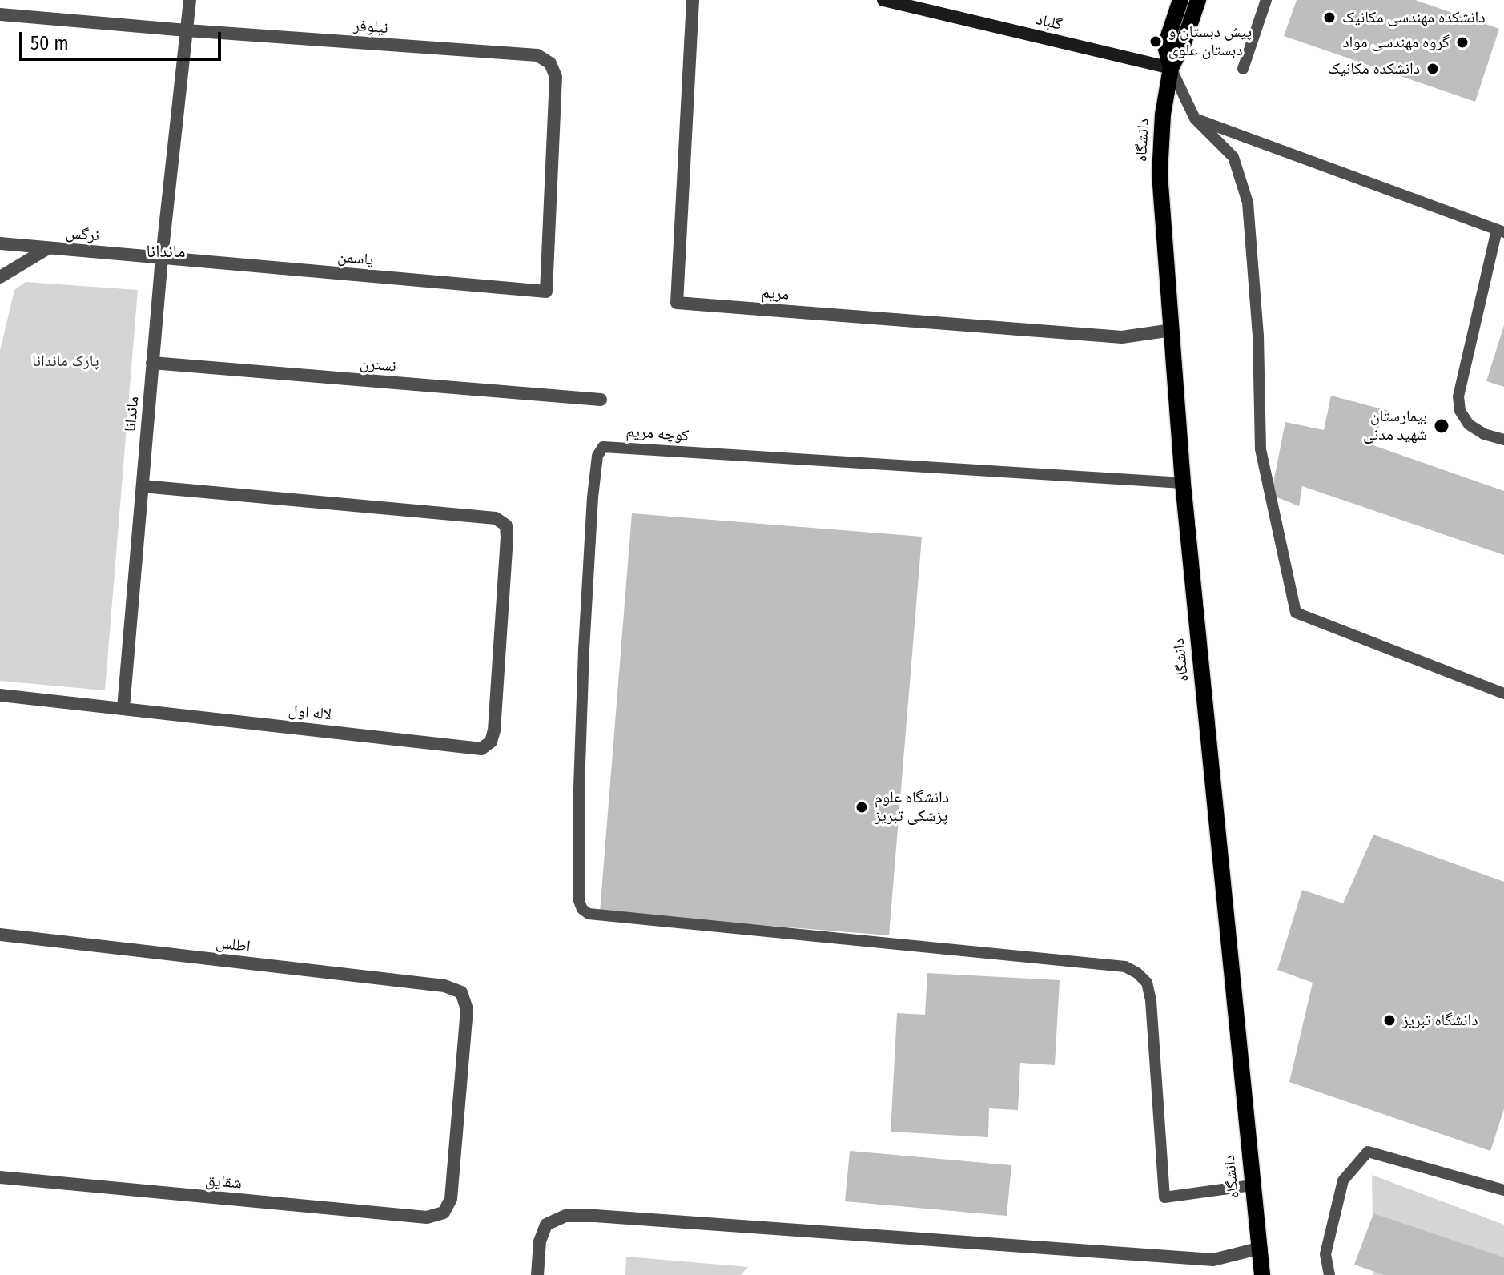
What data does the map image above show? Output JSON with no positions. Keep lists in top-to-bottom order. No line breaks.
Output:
{"streets":{"main road":["گلباد","دانشگاه"],"street":["نیلوفر","نرگس","یاسمن","مریم","نسترن","ماندانا","لاله اول","اطلس","شقایق"],"lane":["کوچه مریم"]},"crossings":[["گلباد","دانشگاه"],["نیلوفر","یاسمن"],["نیلوفر","ماندانا"],["دانشگاه","مریم"],["دانشگاه","کوچه مریم"],["نرگس","یاسمن"],["نرگس","ماندانا"],["یاسمن","ماندانا"],["نسترن","ماندانا"],["ماندانا","لاله اول"],["اطلس","شقایق"]],"districts":["ماندانا"],"parks":["پارک ماندانا"],"places":["دانشکده مهندسی مکانیک","پیش دبستان و دبستان علوی","گروه مهندسی مواد","دانشکده مکانیک","بیمارستان شهید مدنی","دانشگاه علوم پزشکی تبریز","دانشگاه تبریز"],"scale_bar":"50 m"}
